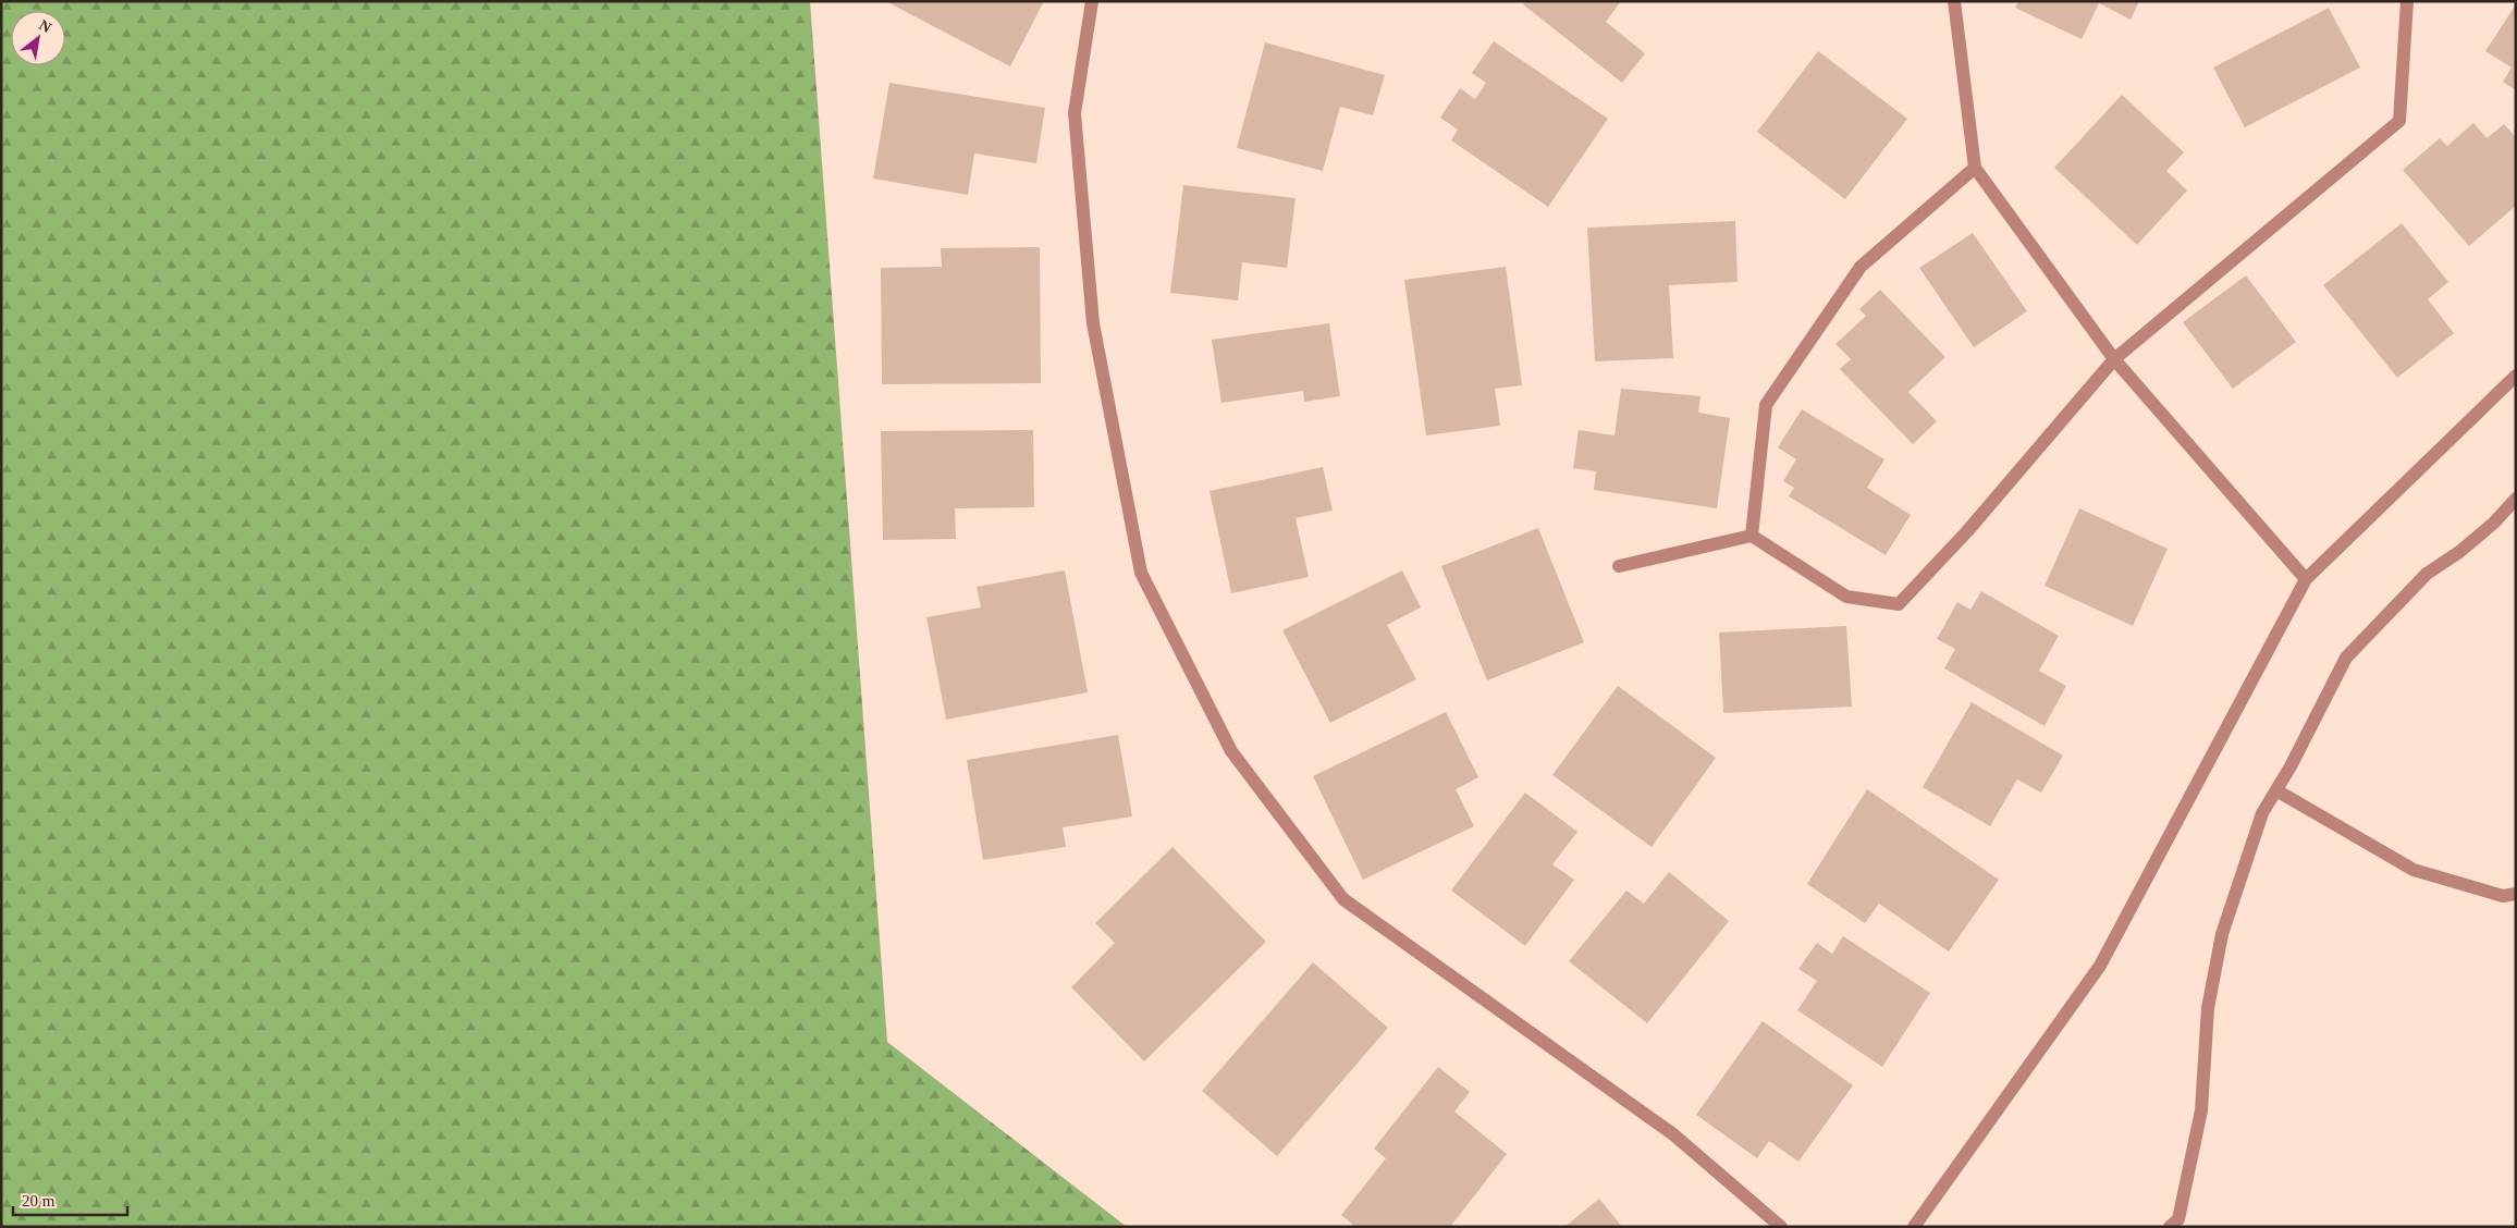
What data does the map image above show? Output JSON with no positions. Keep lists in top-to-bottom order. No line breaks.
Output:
{"scale_bar":"20 m","north":"top right"}
